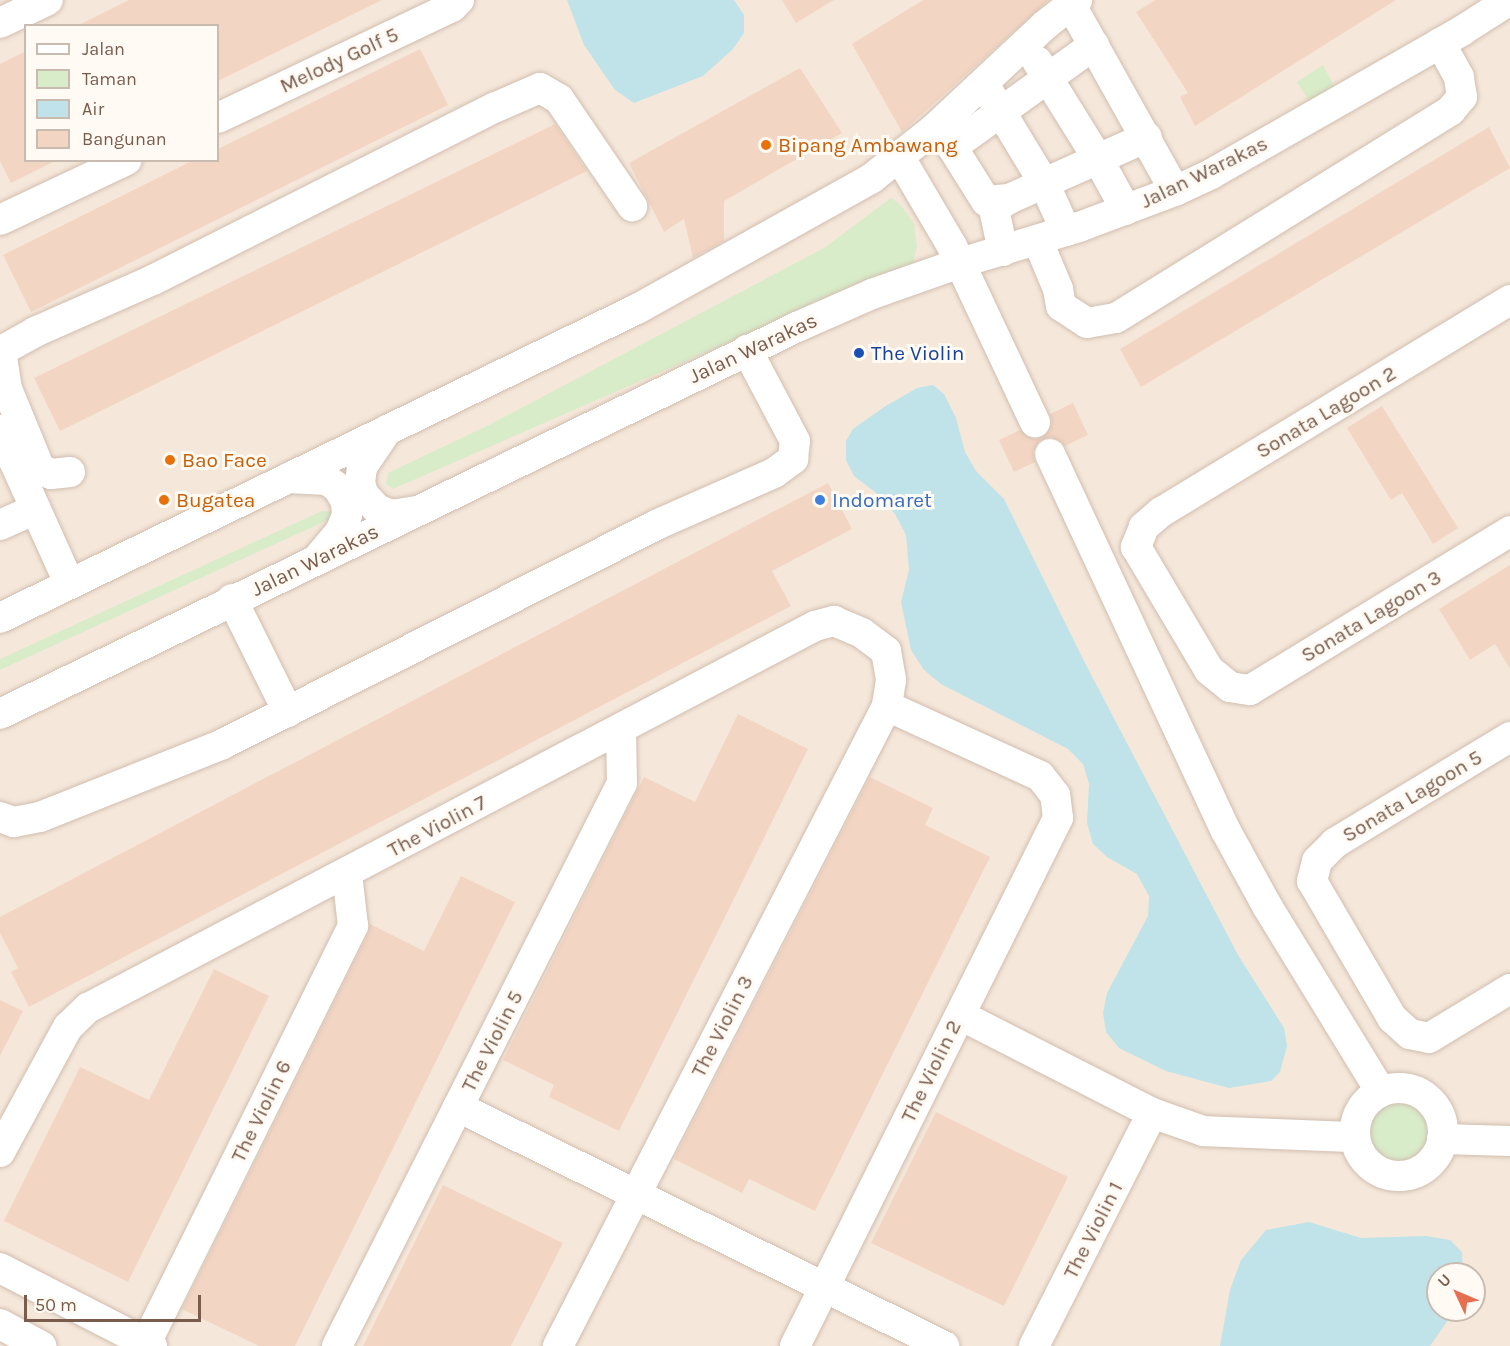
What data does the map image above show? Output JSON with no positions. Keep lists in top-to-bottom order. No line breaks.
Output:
{"streets":{"street":["Melody Golf 5","Jalan Warakas","Sonata Lagoon 2","Sonata Lagoon 3","Sonata Lagoon 5","The Violin 7","The Violin 3","The Violin 5","The Violin 2","The Violin 6","The Violin 1"]},"crossings":[["Sonata Lagoon 2","Sonata Lagoon 3"],["The Violin 7","The Violin 3"],["The Violin 7","The Violin 5"],["The Violin 7","The Violin 2"],["The Violin 7","The Violin 6"],["The Violin 3","The Violin 2"]],"places":["Bipang Ambawang","The Violin","Bao Face","Bugatea","Indomaret"],"legend":["Jalan","Taman","Air","Bangunan"],"scale_bar":"50 m","north":"top left"}
